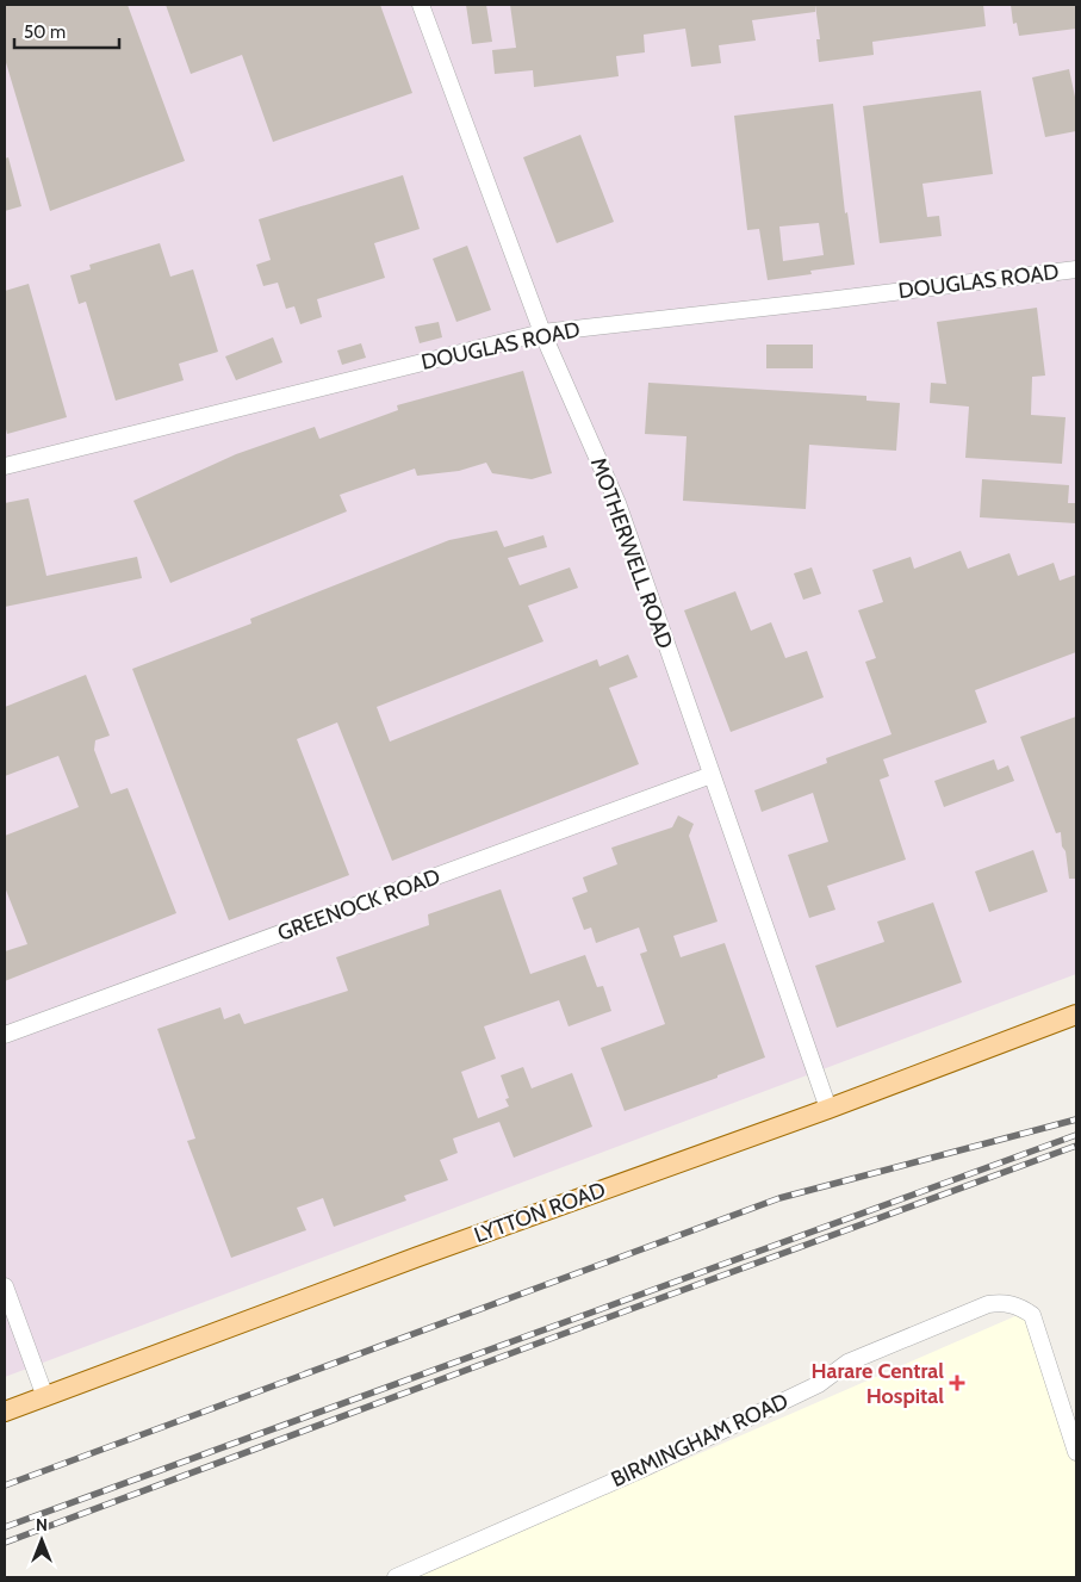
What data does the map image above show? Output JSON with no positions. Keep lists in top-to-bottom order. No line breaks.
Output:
{"streets":{"main road":["LYTTON ROAD"],"street":["DOUGLAS ROAD","MOTHERWELL ROAD","GREENOCK ROAD","BIRMINGHAM ROAD"]},"crossings":[["DOUGLAS ROAD","MOTHERWELL ROAD"],["MOTHERWELL ROAD","GREENOCK ROAD"],["MOTHERWELL ROAD","LYTTON ROAD"]],"places":{"health":["Harare Central Hospital"]},"scale_bar":"50 m","north":"top"}
